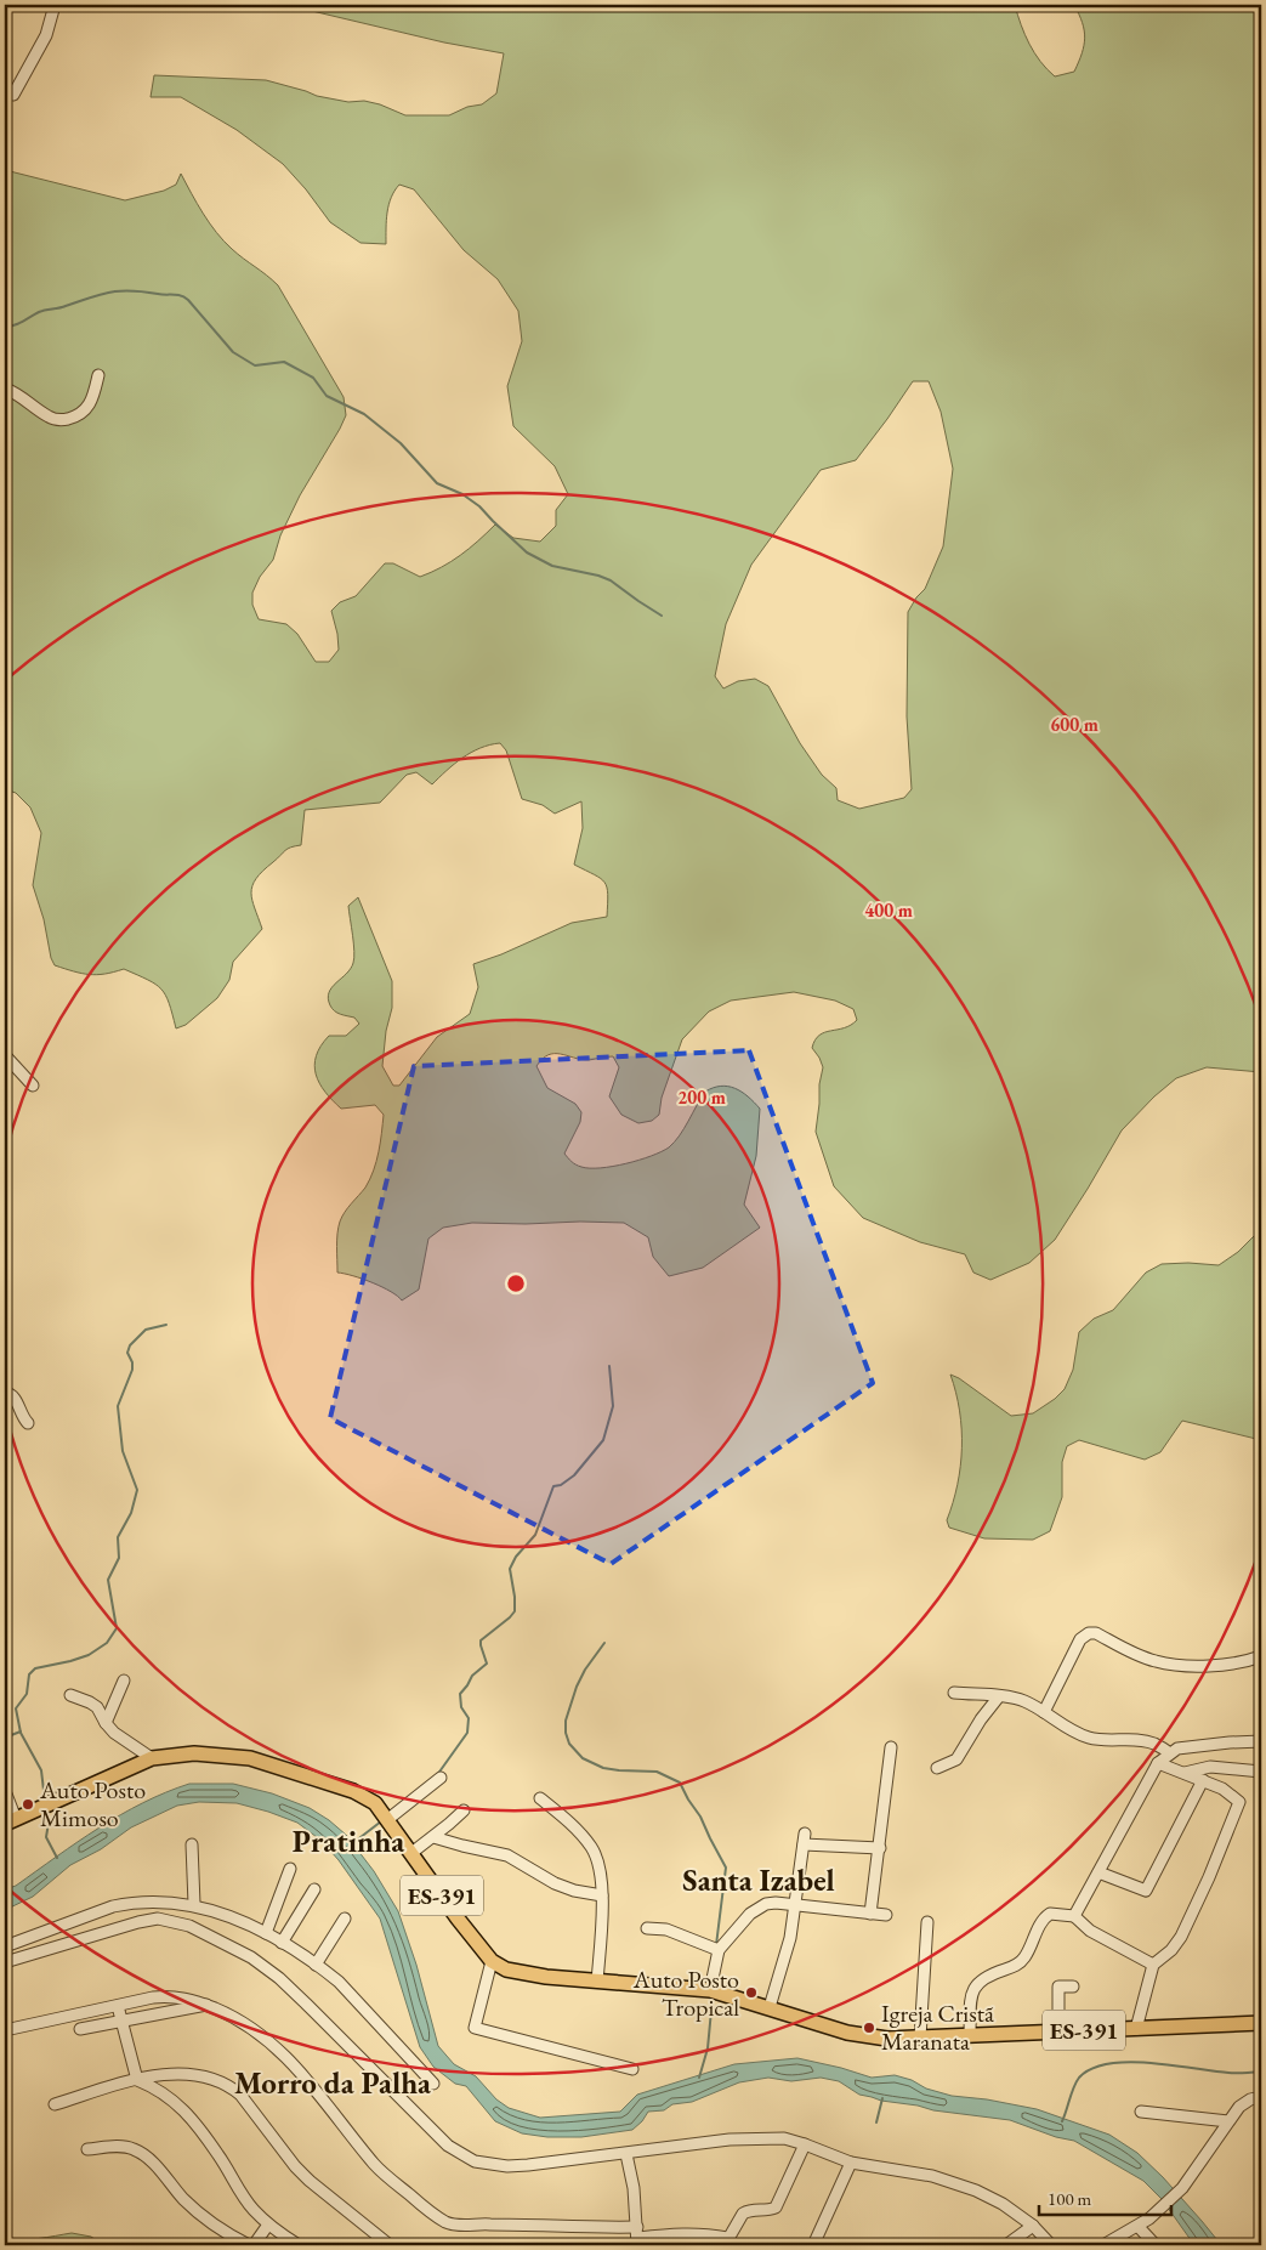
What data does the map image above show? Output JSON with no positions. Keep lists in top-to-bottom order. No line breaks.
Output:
{"streets":{"main road":["ES-391"]},"districts":["Pratinha","Santa Izabel","Morro da Palha"],"places":["Auto Posto Mimoso","Auto Posto Tropical","Igreja Cristã Maranata"],"scale_bar":"100 m","rings":["600 m","400 m","200 m"]}
